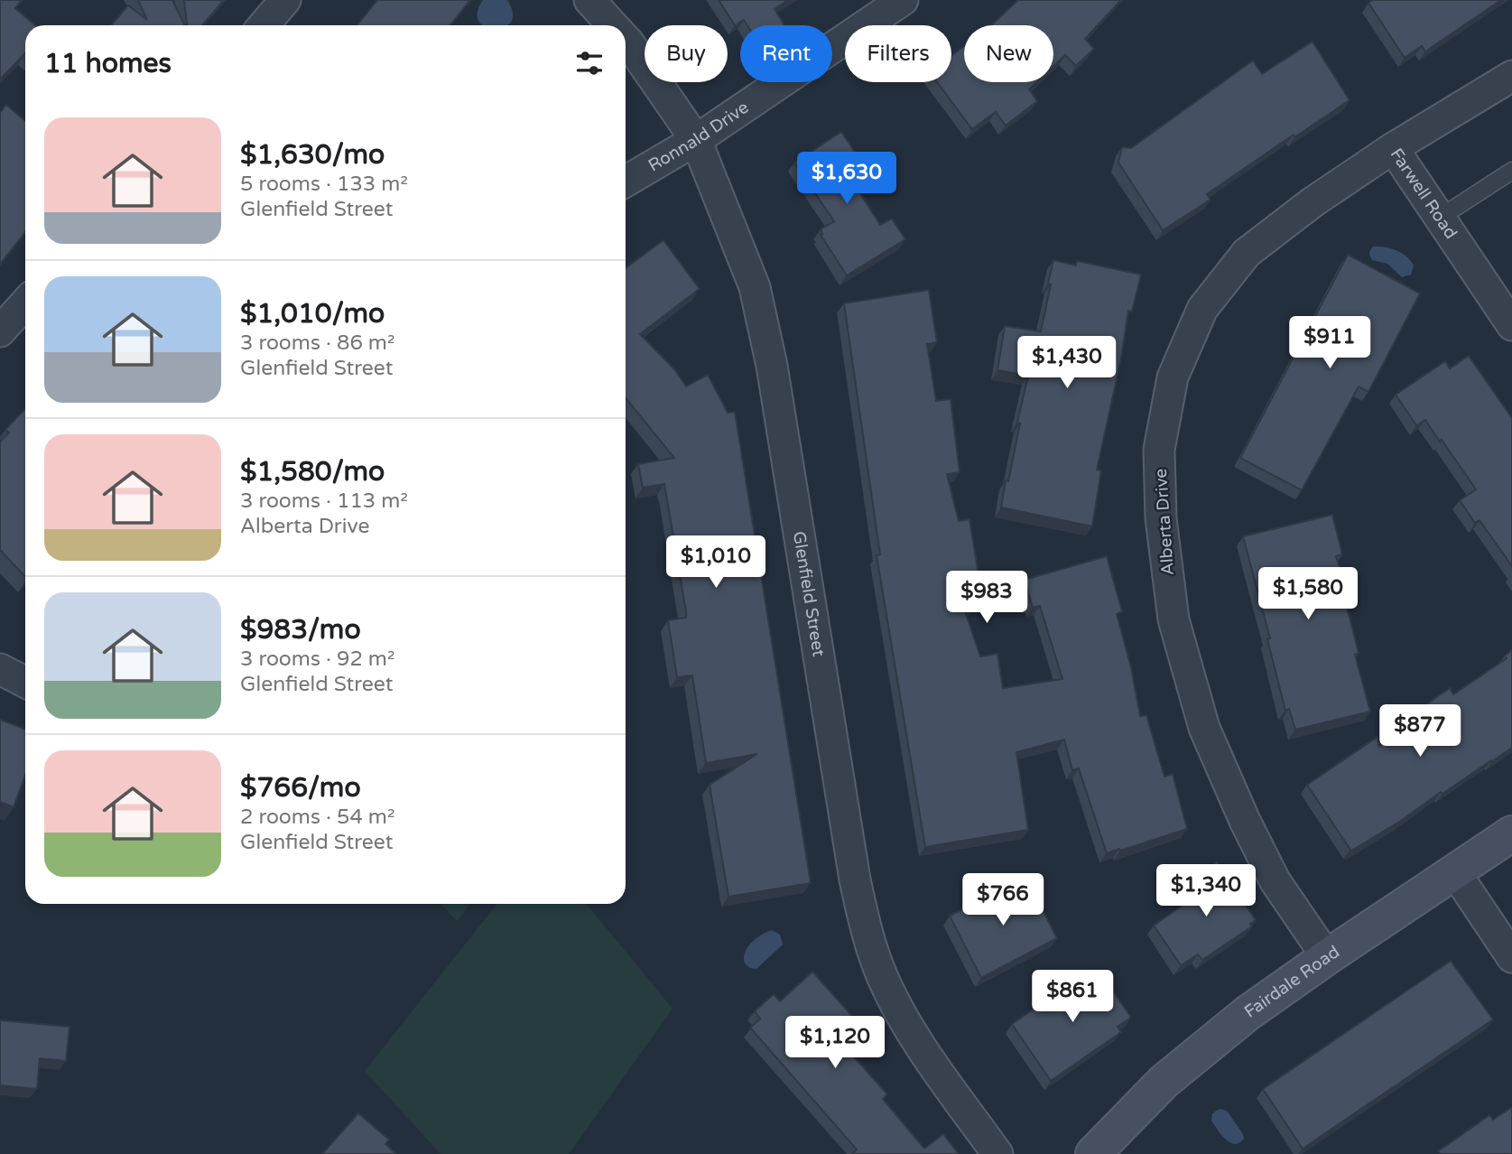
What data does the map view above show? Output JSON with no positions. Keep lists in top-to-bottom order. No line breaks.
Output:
{"streets":{"street":["Ronnald Drive","Farwell Road","Alberta Drive","Glenfield Street","Fairdale Road"]},"crossings":[["Ronnald Drive","Glenfield Street"],["Farwell Road","Alberta Drive"],["Alberta Drive","Fairdale Road"]],"page":{"chip":["Buy","Rent","Filters","New"],"heading":"11 homes","list":[{"name":"$1,630/mo","note":"5 rooms · 133 m² · Glenfield Street"},{"name":"$1,010/mo","note":"3 rooms · 86 m² · Glenfield Street"},{"name":"$1,580/mo","note":"3 rooms · 113 m² · Alberta Drive"},{"name":"$983/mo","note":"3 rooms · 92 m² · Glenfield Street"},{"name":"$766/mo","note":"2 rooms · 54 m² · Glenfield Street"}],"price":["$1,630","$911","$1,430","$1,010","$1,580","$983","$877","$1,340","$766","$861","$1,120"]}}
